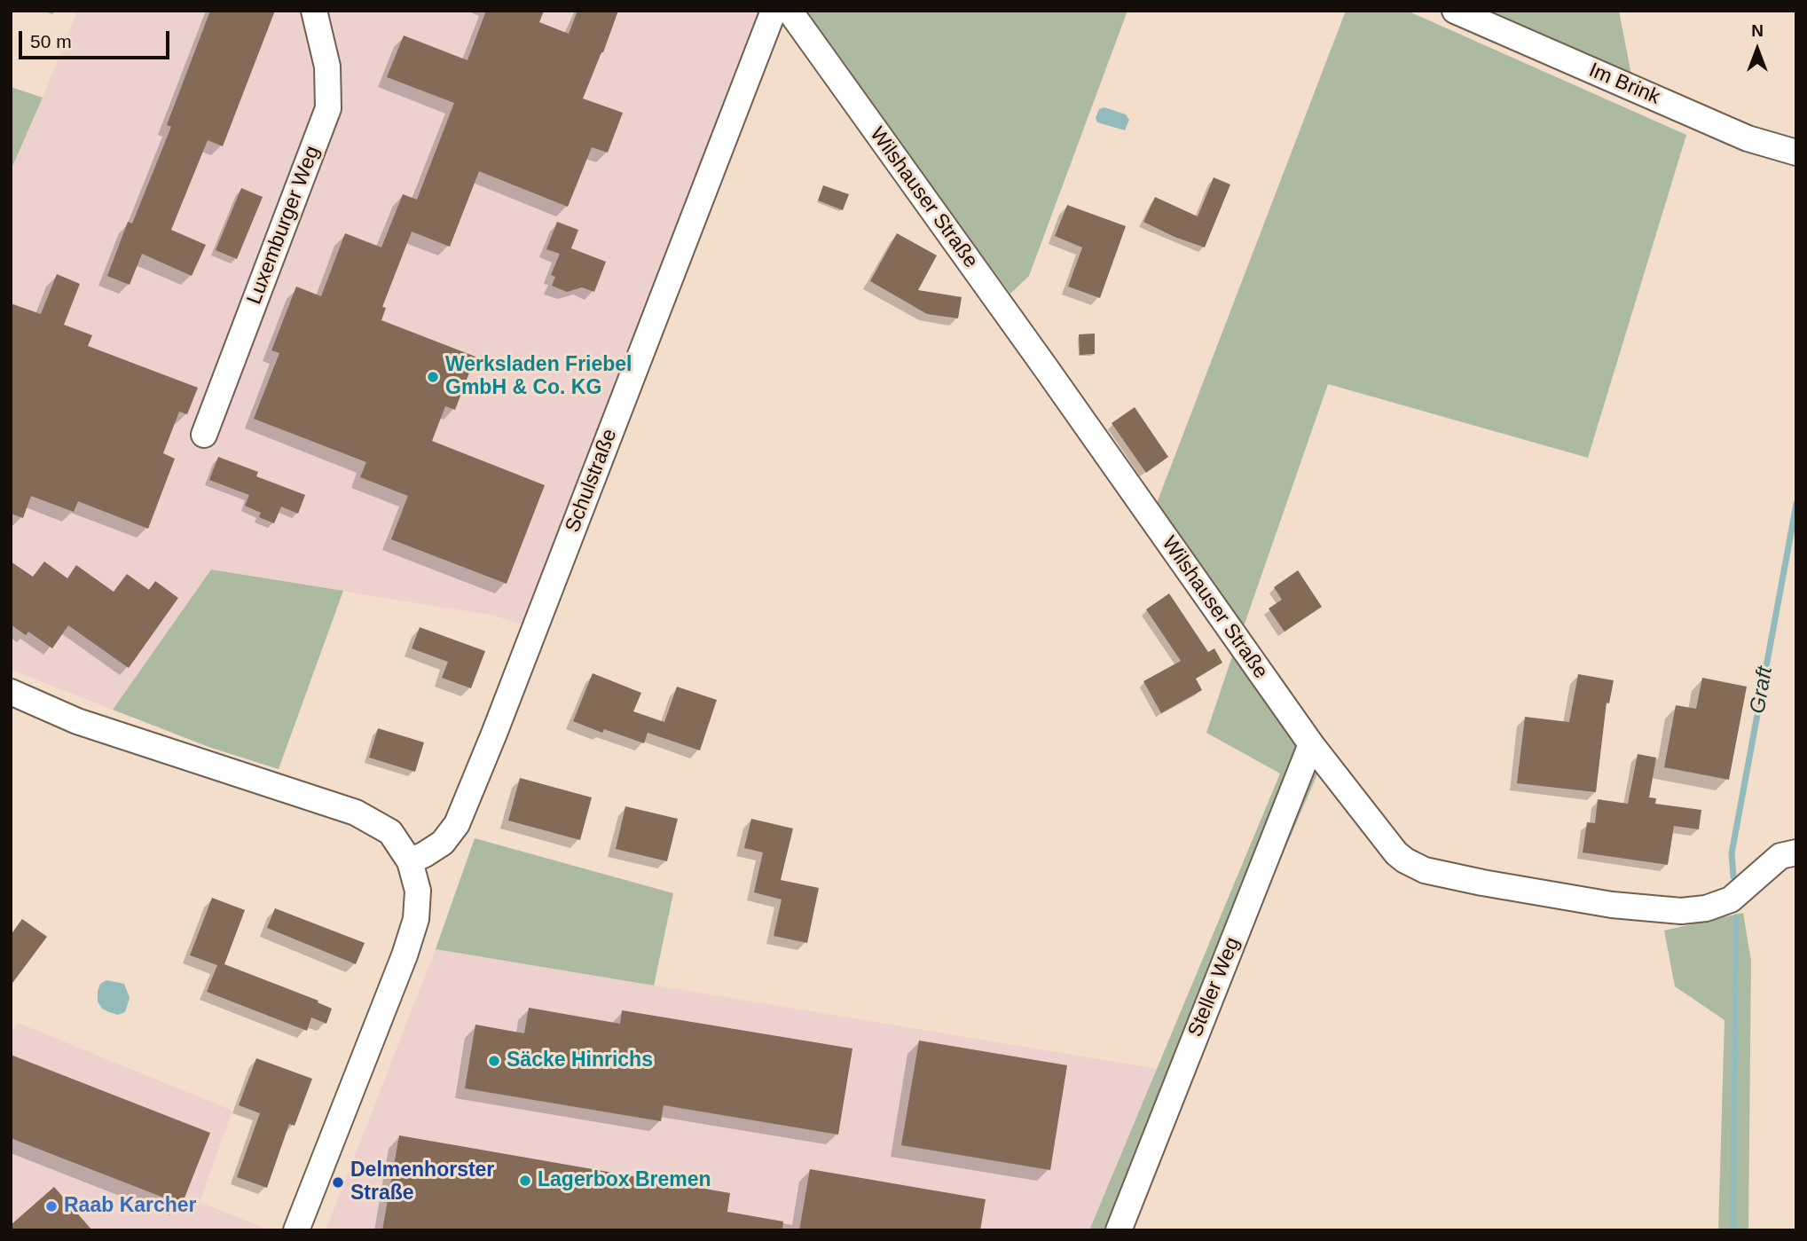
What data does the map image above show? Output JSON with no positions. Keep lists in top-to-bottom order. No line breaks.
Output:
{"streets":{"street":["Im Brink","Wilshauser Straße","Luxemburger Weg","Schulstraße","Steller Weg"]},"crossings":[["Wilshauser Straße","Steller Weg"]],"water":["Graft"],"places":["Werksladen Friebel GmbH & Co. KG","Säcke Hinrichs","Lagerbox Bremen","Delmenhorster Straße","Raab Karcher"],"scale_bar":"50 m","north":"top"}
